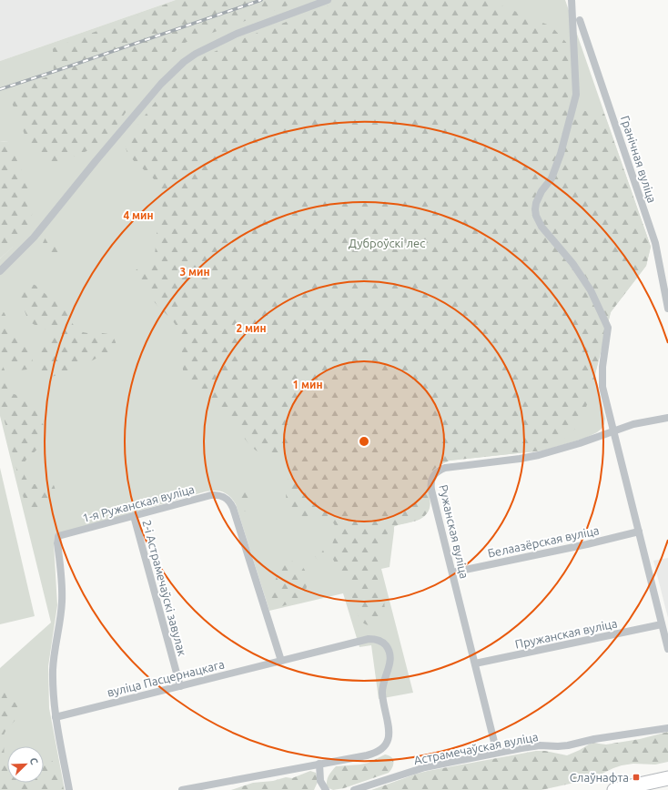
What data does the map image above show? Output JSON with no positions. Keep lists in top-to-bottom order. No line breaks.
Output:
{"streets":{"street":["Гранічная вуліца","1-я Ружанская вуліца","Ружанская вуліца","Белаазёрская вуліца","2-і Астрамечаўскі завулак","Пружанская вуліца","вуліца Пасцернацкага","Астрамечаўская вуліца"]},"crossings":[["1-я Ружанская вуліца","2-і Астрамечаўскі завулак"],["1-я Ружанская вуліца","вуліца Пасцернацкага"],["Ружанская вуліца","Белаазёрская вуліца"],["Ружанская вуліца","Пружанская вуліца"],["Ружанская вуліца","Астрамечаўская вуліца"],["2-і Астрамечаўскі завулак","вуліца Пасцернацкага"]],"parks":["Дуброўскі лес"],"places":{"transit":["Слаўнафта"]},"north":"top right","rings":["4 мин","3 мин","2 мин","1 мин"]}
